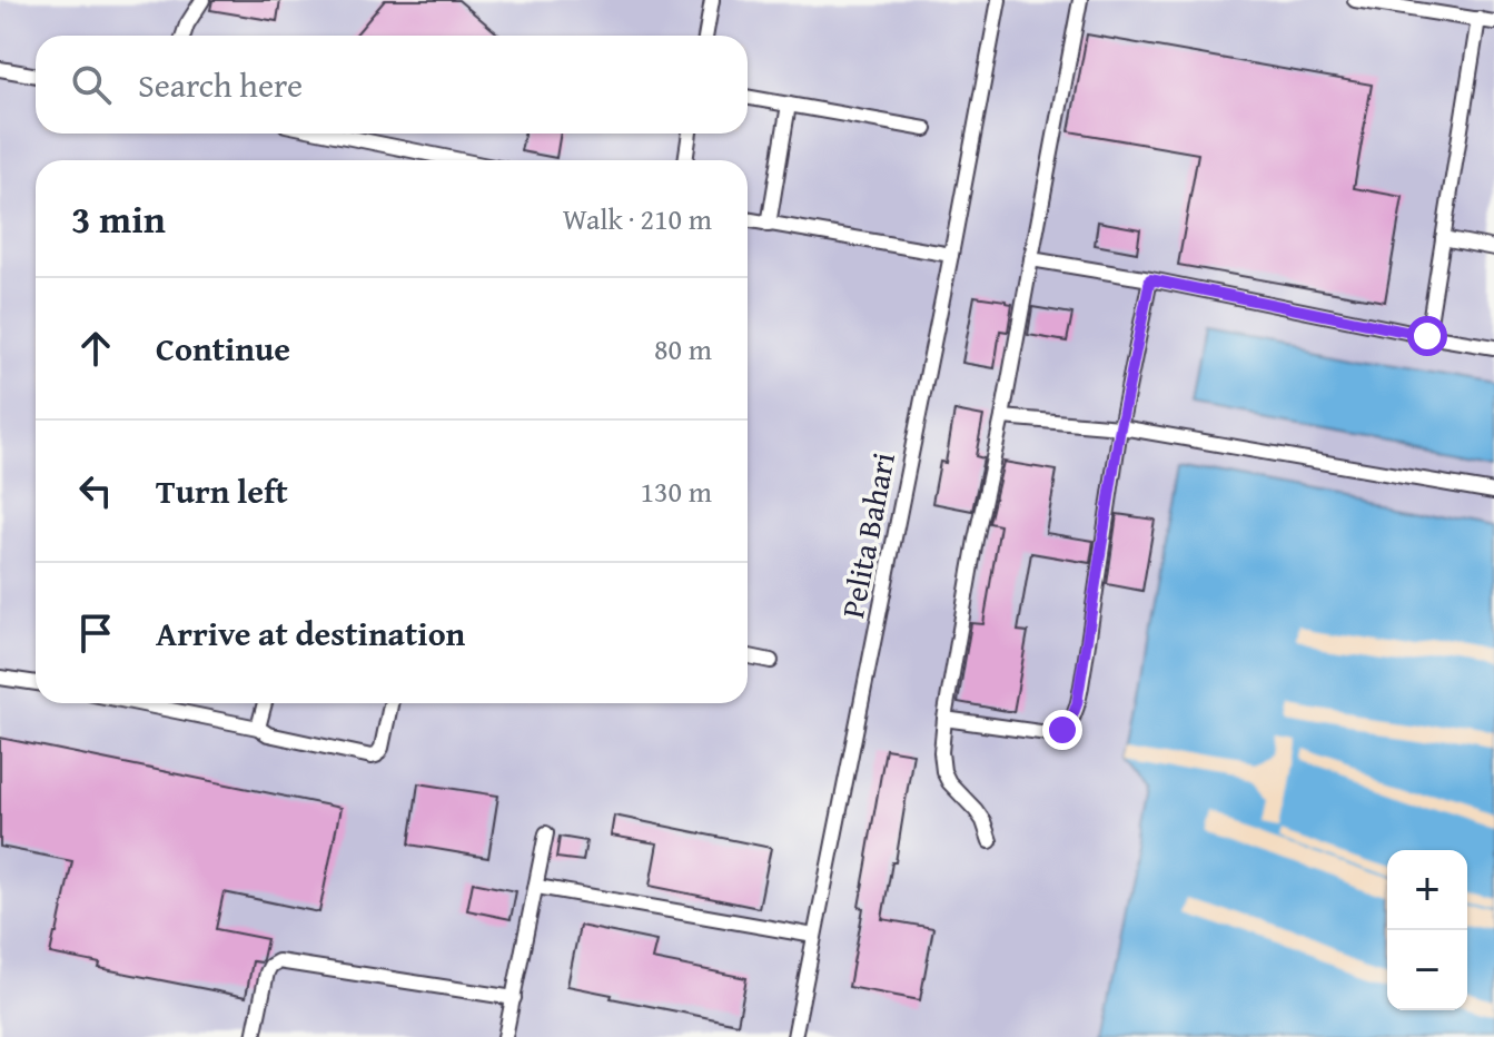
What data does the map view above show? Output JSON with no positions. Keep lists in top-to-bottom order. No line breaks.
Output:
{"streets":{"lane":["Pelita Bahari"]},"page":{"search":"Search here","heading":["3 min","Walk · 210 m"],"list":[["Continue","80 m"],["Turn left","130 m"],"Arrive at destination"],"map_buttons":["+","−"]}}
